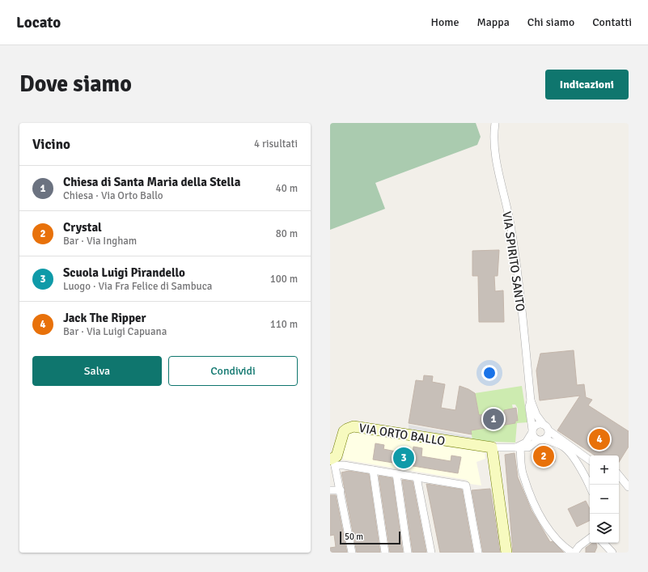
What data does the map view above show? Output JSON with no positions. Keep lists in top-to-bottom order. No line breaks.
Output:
{"streets":{"street":["VIA SPIRITO SANTO","VIA ORTO BALLO"]},"scale_bar":"50 m","page":{"header":"Locato","nav":["Home","Mappa","Chi siamo","Contatti"],"buttons":["Indicazioni",["Salva","Condividi"]],"title":"Dove siamo","heading":["Vicino","4 risultati"],"list":[{"mark":"1","name":"Chiesa di Santa Maria della Stella","note":"Chiesa · Via Orto Ballo","value":"40 m"},{"mark":"2","name":"Crystal","note":"Bar · Via Ingham","value":"80 m"},{"mark":"3","name":"Scuola Luigi Pirandello","note":"Luogo · Via Fra Felice di Sambuca","value":"100 m"},{"mark":"4","name":"Jack The Ripper","note":"Bar · Via Luigi Capuana","value":"110 m"}],"pins":["1","4","2","3"],"map_buttons":["+","−"],"scale":"50 m"}}
